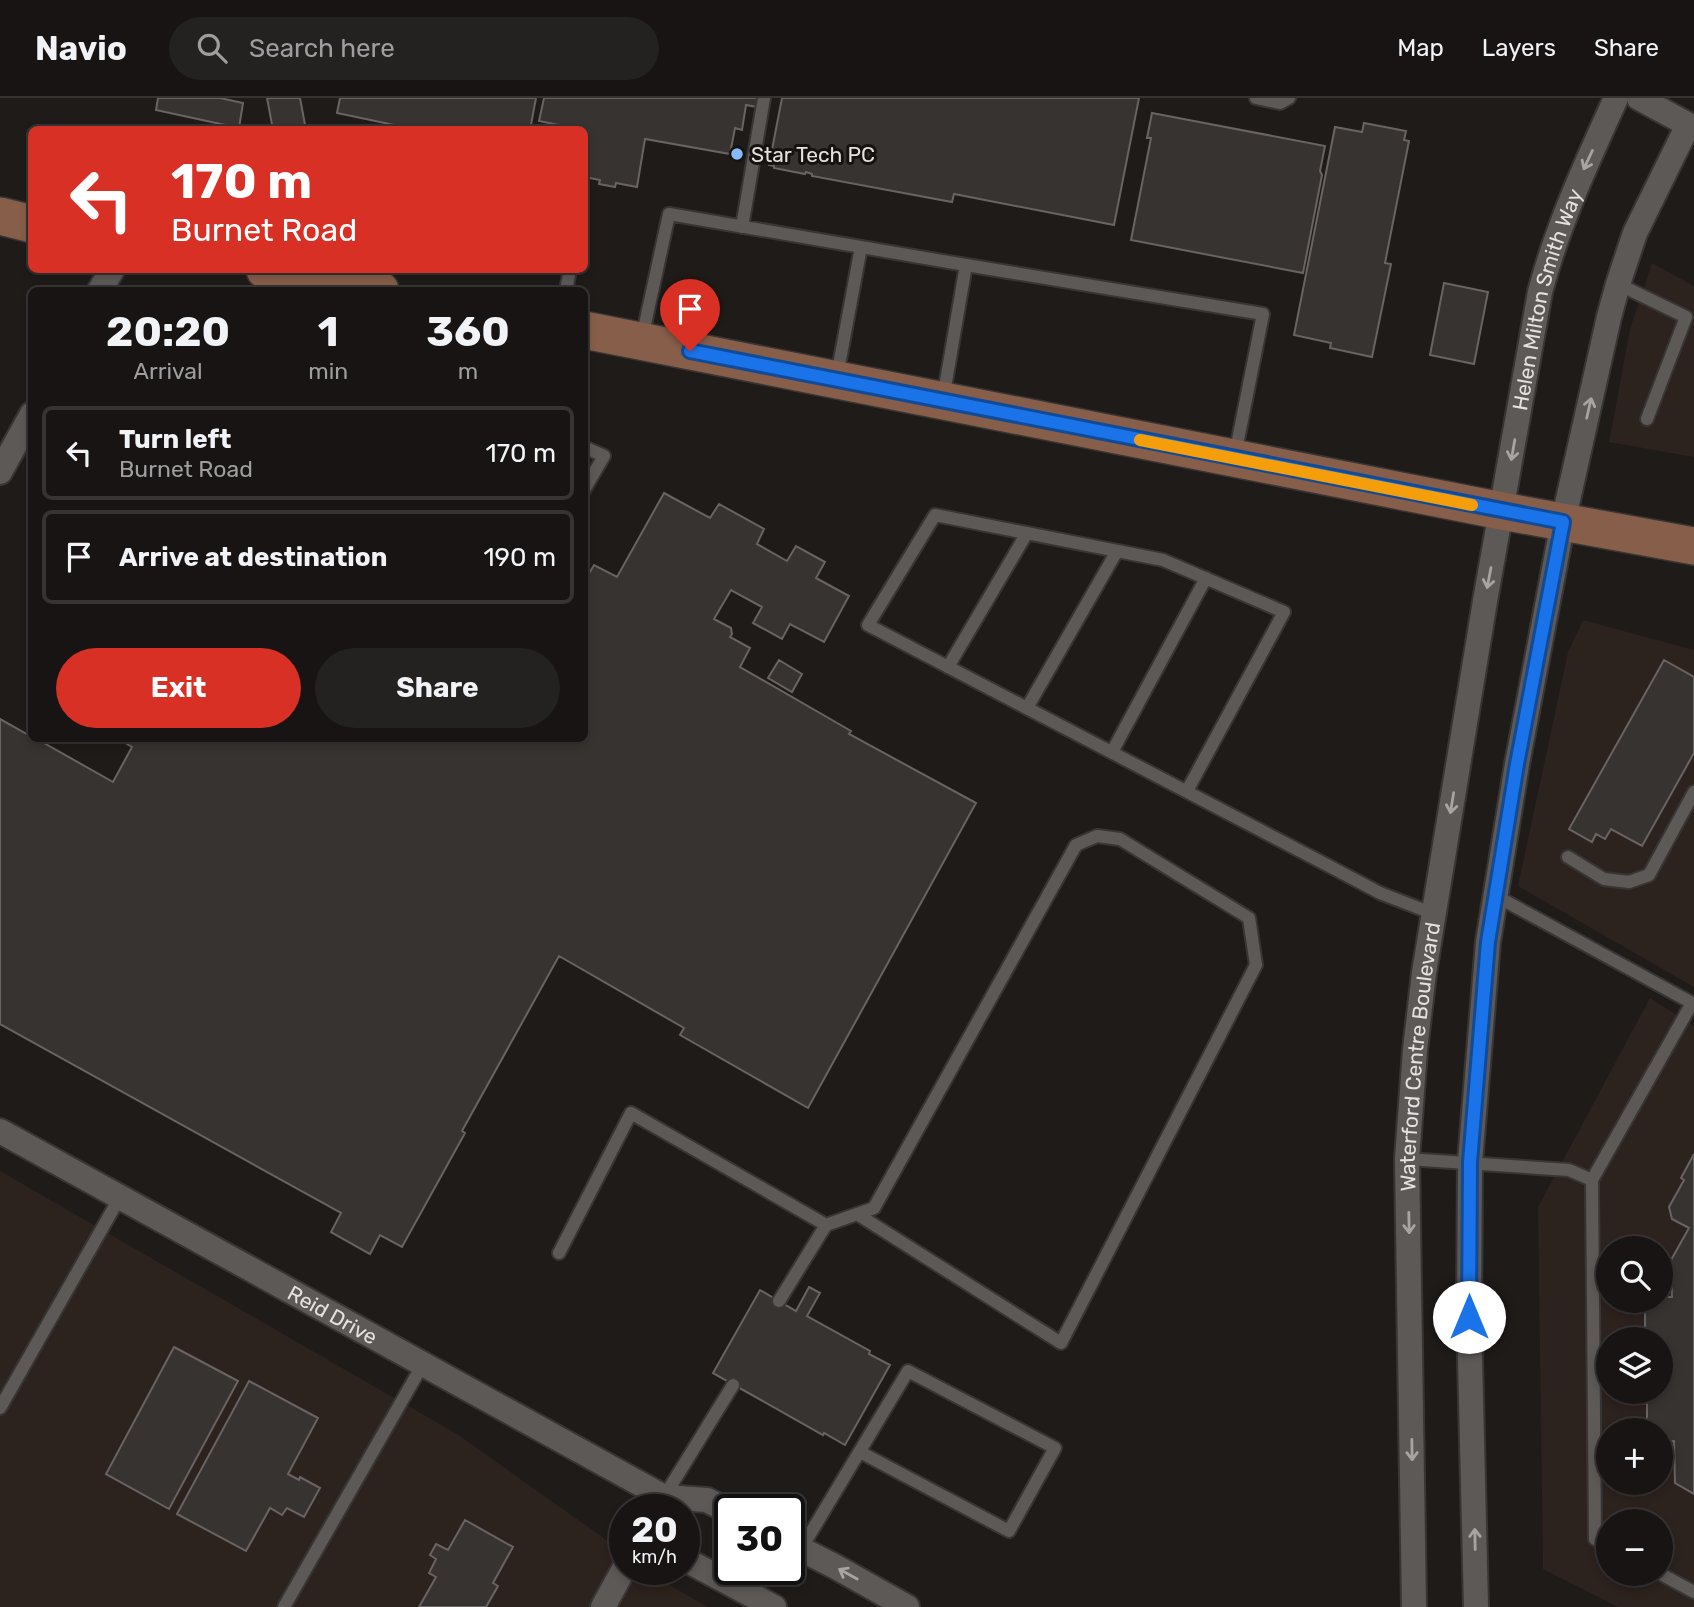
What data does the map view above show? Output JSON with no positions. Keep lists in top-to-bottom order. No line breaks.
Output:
{"streets":{"street":["Helen Milton Smith Way","Waterford Centre Boulevard","Reid Drive"]},"crossings":[["Helen Milton Smith Way","Waterford Centre Boulevard"]],"places":["Star Tech PC"],"page":{"header":"Navio","search":"Search here","nav":["Map","Layers","Share"],"turn":["170 m","Burnet Road"],"eta":["20:20","Arrival","1","min","360","m"],"list":[{"name":"Turn left","note":"Burnet Road","value":"170 m"},{"name":"Arrive at destination","value":"190 m"}],"buttons":["Exit","Share"],"map_buttons":["+","−"],"speed":"20 km/h","limit":"30"}}
